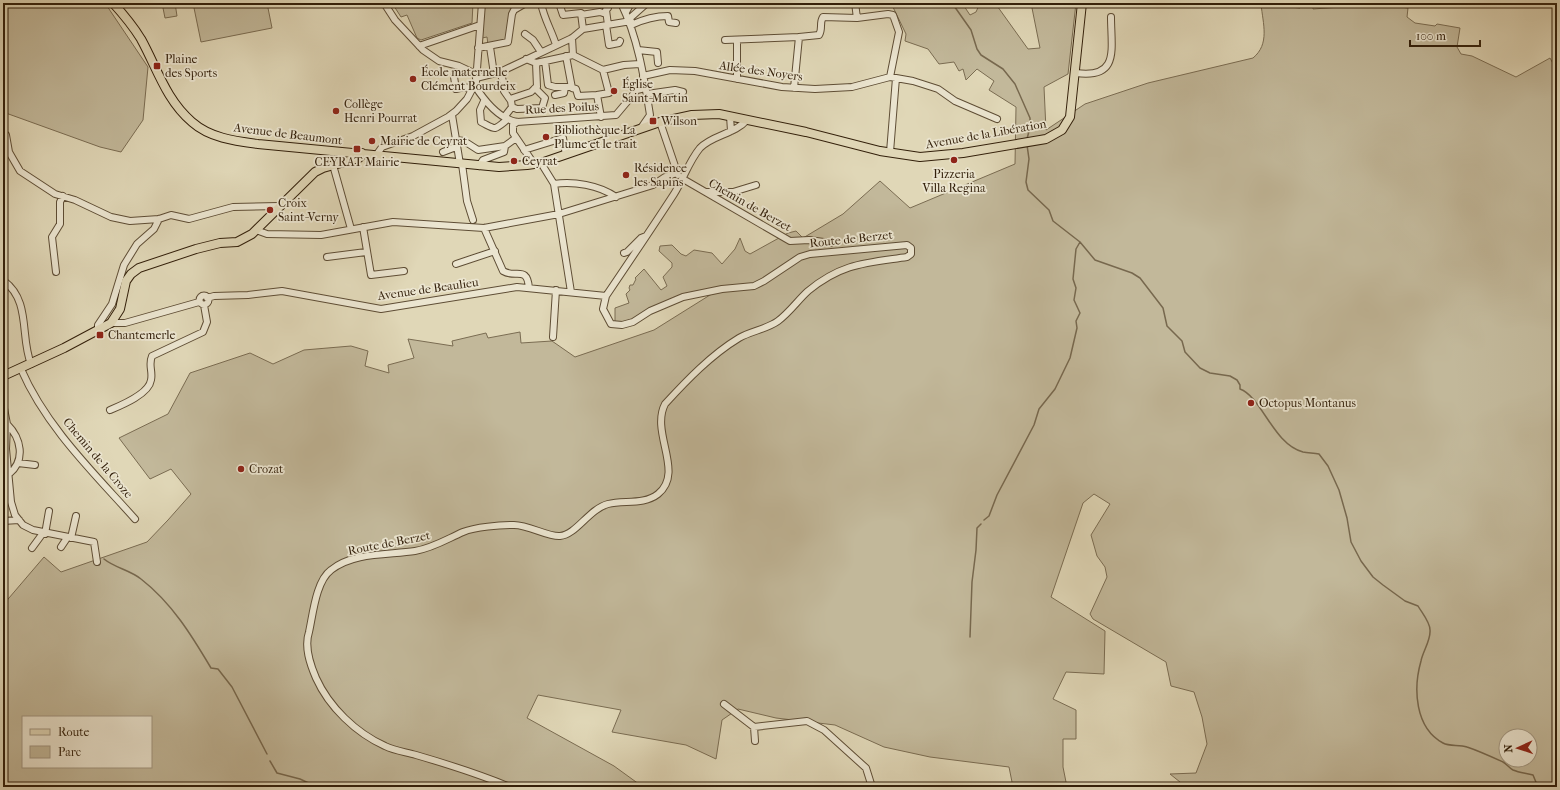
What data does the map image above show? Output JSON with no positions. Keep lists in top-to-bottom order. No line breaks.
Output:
{"streets":{"main road":["Avenue de Beaumont","Avenue de la Libération"],"street":["Allée des Noyers","Rue des Poilus","Chemin de Berzet","Route de Berzet","Avenue de Beaulieu","Chemin de la Croze"]},"crossings":[["Avenue de Beaumont","Avenue de la Libération"],["Route de Berzet","Avenue de Beaulieu"]],"places":{"transit":["Plaine des Sports","Wilson","CEYRAT Mairie","Chantemerle"],"other":["École maternelle Clément Bourdeix","Église Saint-Martin","Collège Henri Pourrat","Bibliothèque La Plume et le trait","Mairie de Ceyrat","Pizzeria Villa Regina","Ceyrat","Résidence les Sapins","Croix Saint-Verny","Octopus Montanus","Crozat"]},"legend":["Route","Parc"],"scale_bar":"100 m","north":"left"}
